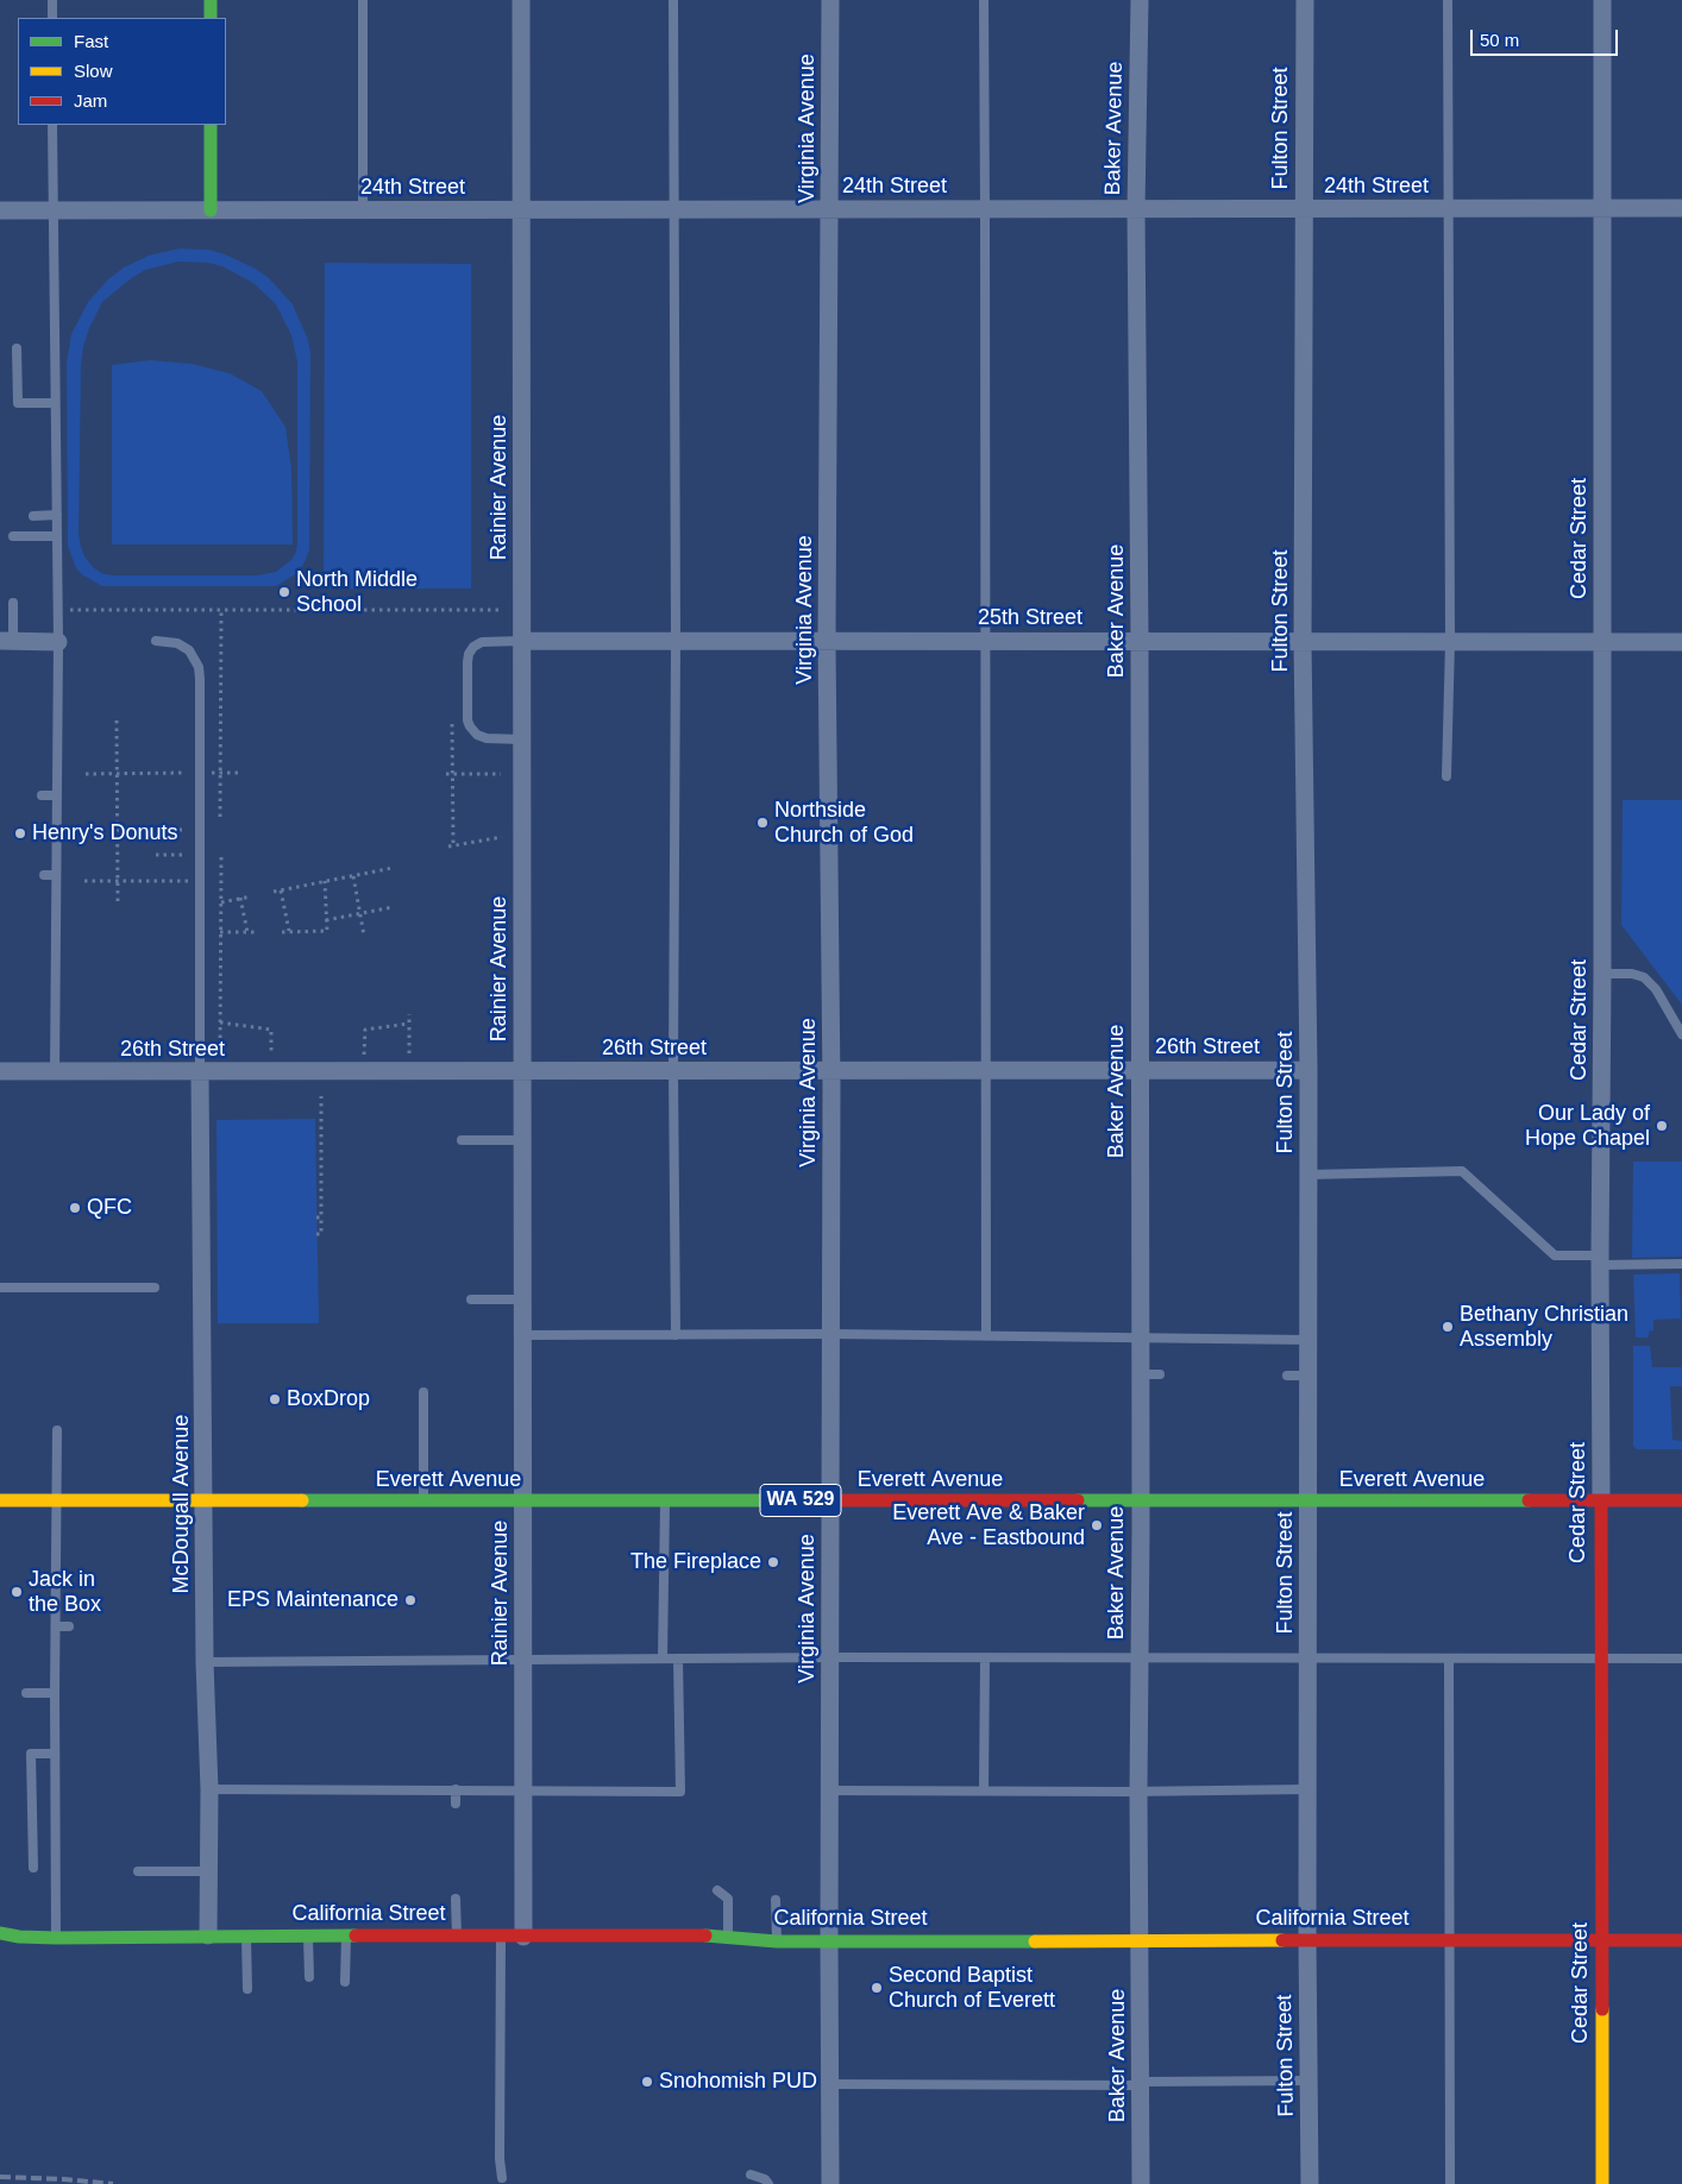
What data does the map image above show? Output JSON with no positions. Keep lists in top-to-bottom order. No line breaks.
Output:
{"streets":{"street":["Virginia Avenue","Baker Avenue","Fulton Street","24th Street","Rainier Avenue","Cedar Street","25th Street","26th Street","Everett Avenue","WA 529","McDougall Avenue","California Street"]},"crossings":[["Virginia Avenue","24th Street"],["Virginia Avenue","25th Street"],["Virginia Avenue","26th Street"],["Virginia Avenue","Everett Avenue"],["Virginia Avenue","California Street"],["Baker Avenue","24th Street"],["Baker Avenue","25th Street"],["Baker Avenue","26th Street"],["Baker Avenue","Everett Avenue"],["Baker Avenue","California Street"],["Fulton Street","24th Street"],["Fulton Street","25th Street"],["Fulton Street","26th Street"],["Fulton Street","Everett Avenue"],["Fulton Street","California Street"],["24th Street","Rainier Avenue"],["24th Street","Cedar Street"],["Rainier Avenue","25th Street"],["Rainier Avenue","26th Street"],["Rainier Avenue","Everett Avenue"],["Rainier Avenue","California Street"],["Cedar Street","25th Street"],["Cedar Street","Everett Avenue"],["Cedar Street","California Street"],["26th Street","McDougall Avenue"],["Everett Avenue","McDougall Avenue"],["McDougall Avenue","California Street"]],"places":["North Middle School","Northside Church of God","Henry's Donuts","Our Lady of Hope Chapel","QFC","Bethany Christian Assembly","BoxDrop","Everett Ave & Baker Ave - Eastbound","The Fireplace","Jack in the Box","EPS Maintenance","Second Baptist Church of Everett","Snohomish PUD"],"legend":["Fast","Slow","Jam"],"scale_bar":"50 m"}
